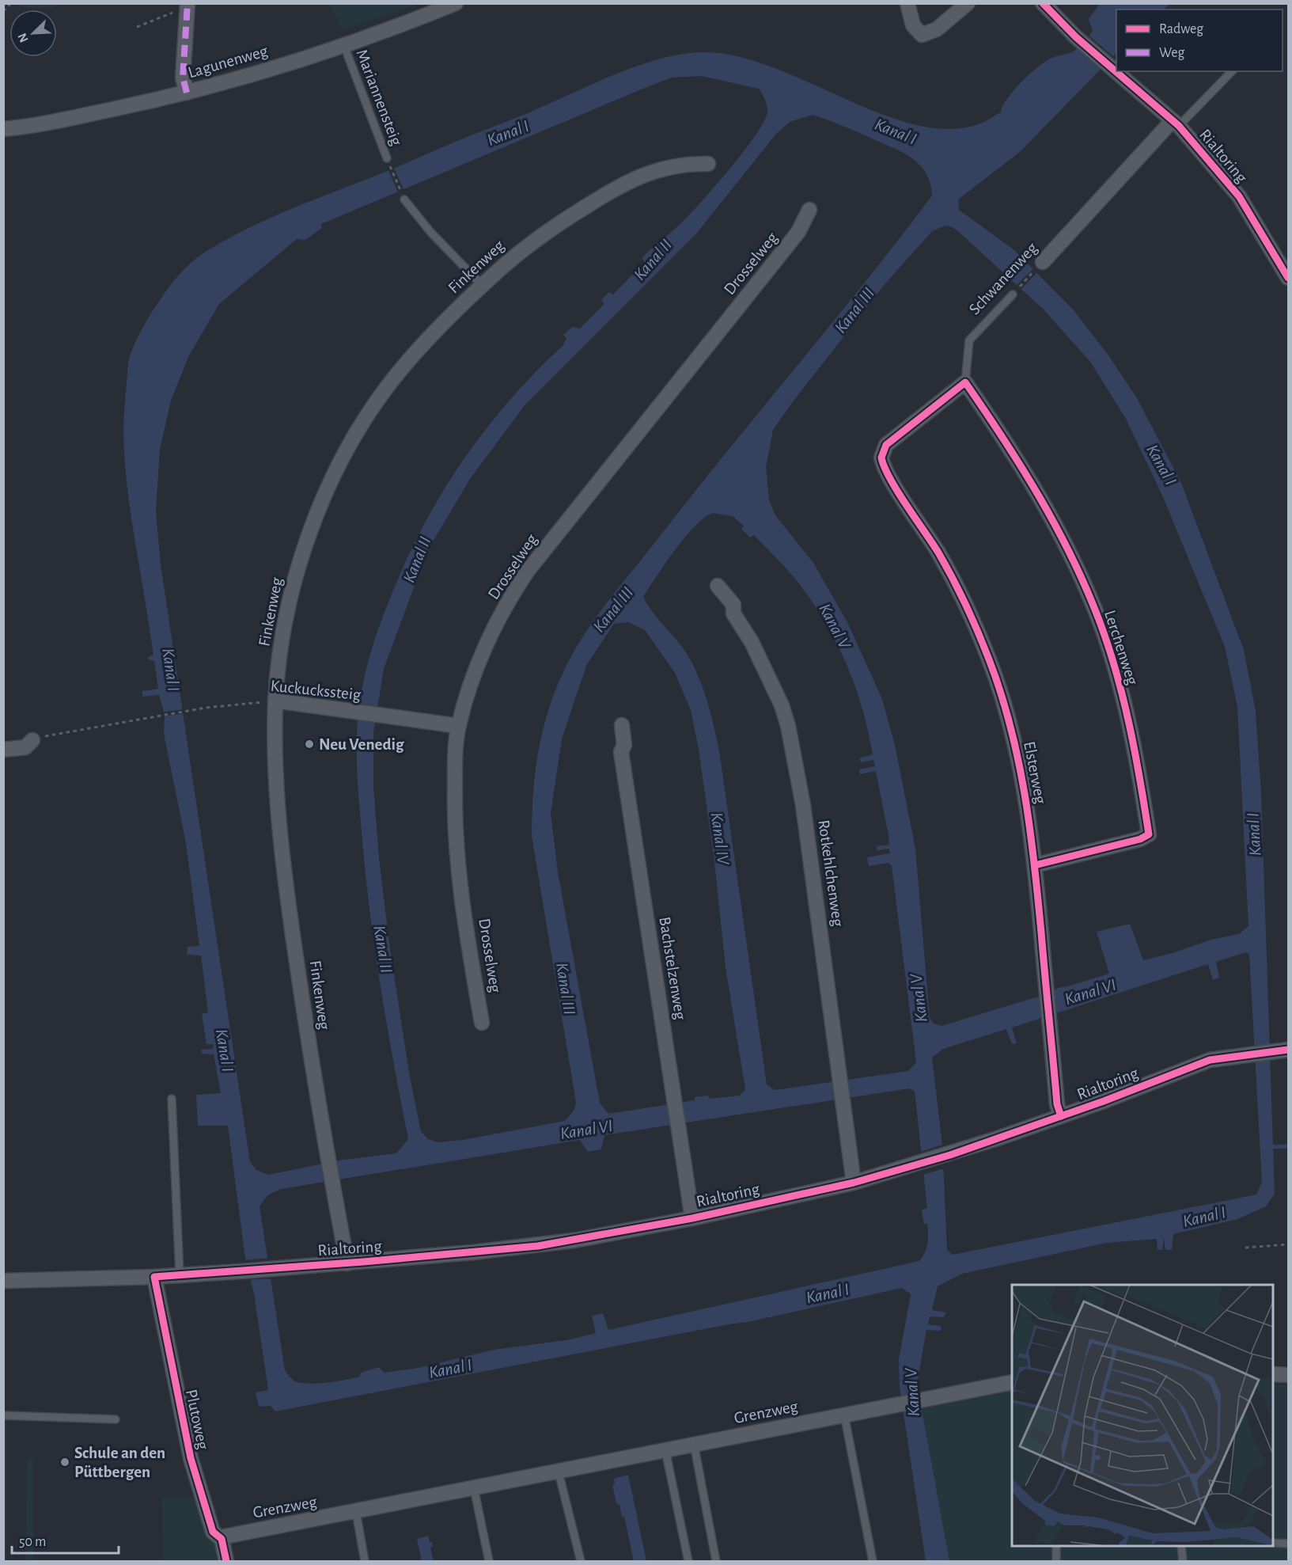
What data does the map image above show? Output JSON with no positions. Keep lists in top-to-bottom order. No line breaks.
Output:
{"streets":{"street":["Lagunenweg","Rialtoring","Drosselweg","Finkenweg","Schwanenweg","Lerchenweg","Kuckuckssteig","Elsterweg","Rotkehlchenweg","Bachstelzenweg","Grenzweg","Plutoweg"],"lane":["Mariannensteig"]},"crossings":[["Lagunenweg","Mariannensteig"],["Rialtoring","Finkenweg"],["Rialtoring","Schwanenweg"],["Rialtoring","Elsterweg"],["Rialtoring","Rotkehlchenweg"],["Rialtoring","Bachstelzenweg"],["Rialtoring","Plutoweg"],["Drosselweg","Kuckuckssteig"],["Finkenweg","Kuckuckssteig"],["Schwanenweg","Lerchenweg"],["Schwanenweg","Elsterweg"],["Lerchenweg","Elsterweg"],["Grenzweg","Plutoweg"]],"water":["Kanal I","Kanal II","Kanal III","Kanal V","Kanal IV","Kanal VI"],"places":["Neu Venedig","Schule an den Püttbergen"],"legend":["Radweg","Weg"],"scale_bar":"50 m","north":"bottom left"}
